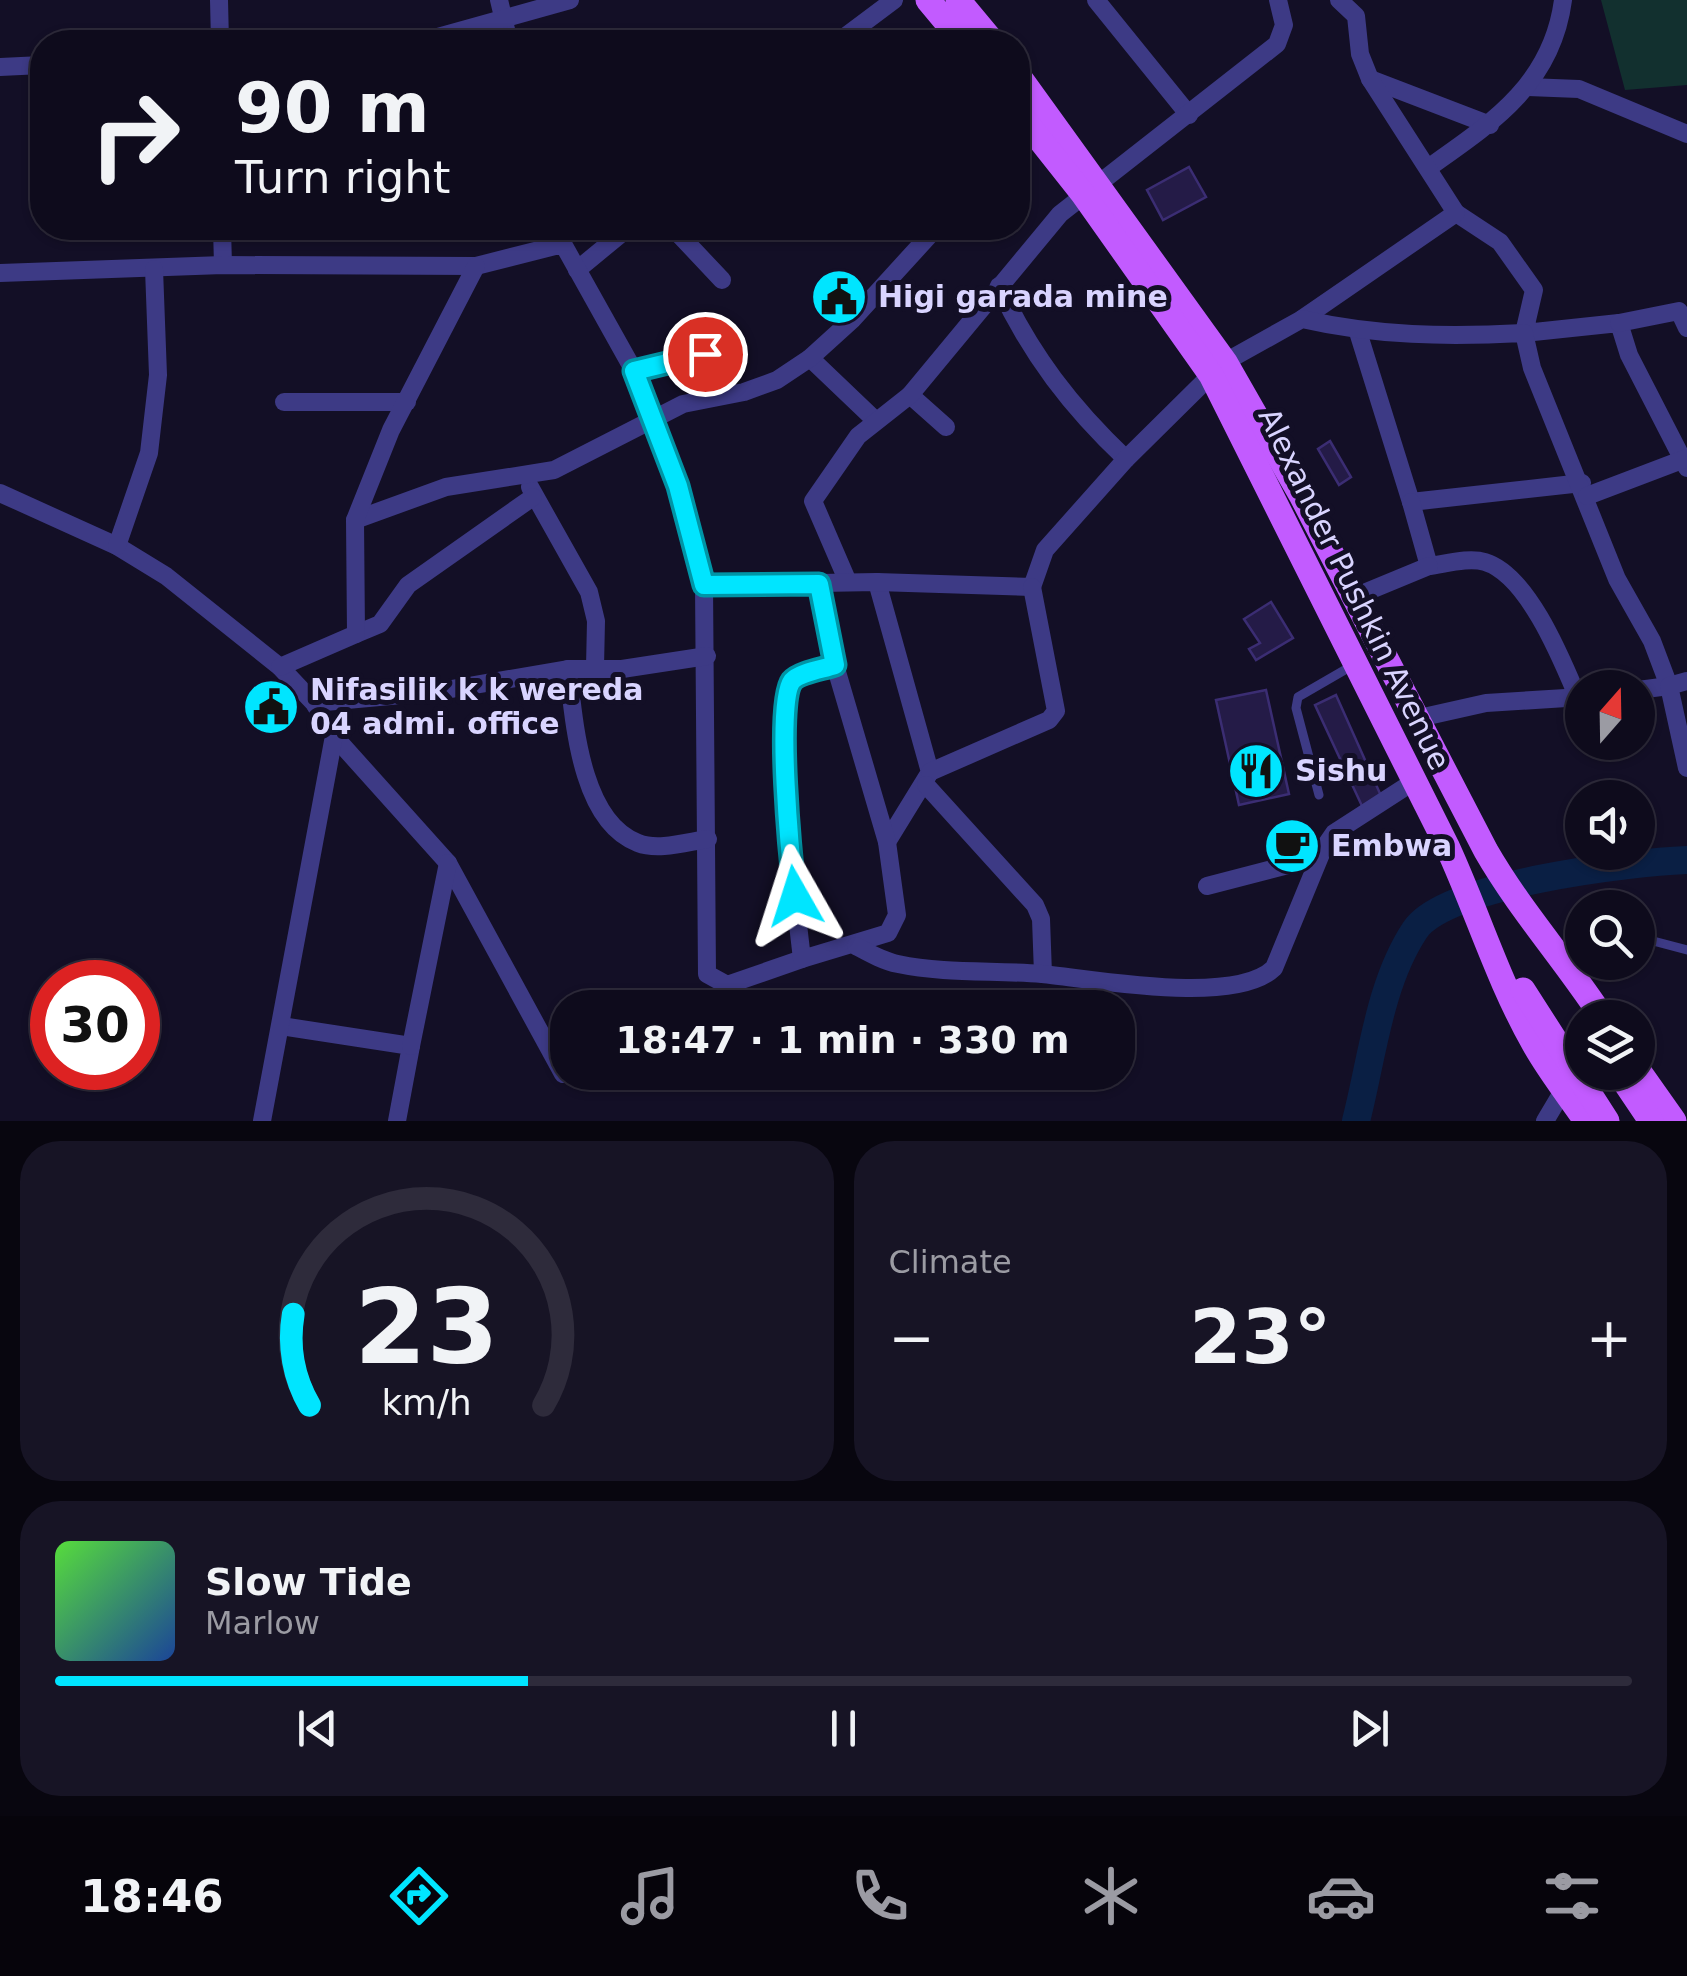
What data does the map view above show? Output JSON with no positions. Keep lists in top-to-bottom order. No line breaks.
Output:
{"streets":{"main road":["Alexander Pushkin Avenue"]},"places":{"public building":["Higi garada mine","Nifasilik k k wereda 04 admi. office"],"restaurant":["Sishu"],"cafe":["Embwa"]},"north":"top","page":{"turn":["90 m","Turn right"],"limit":"30","trip":"18:47 · 1 min · 330 m","tile":"Climate","heat":["−","23°","+"],"song":["Slow Tide","Marlow"],"tabs":"18:46","gauge":["23","km/h"]}}
